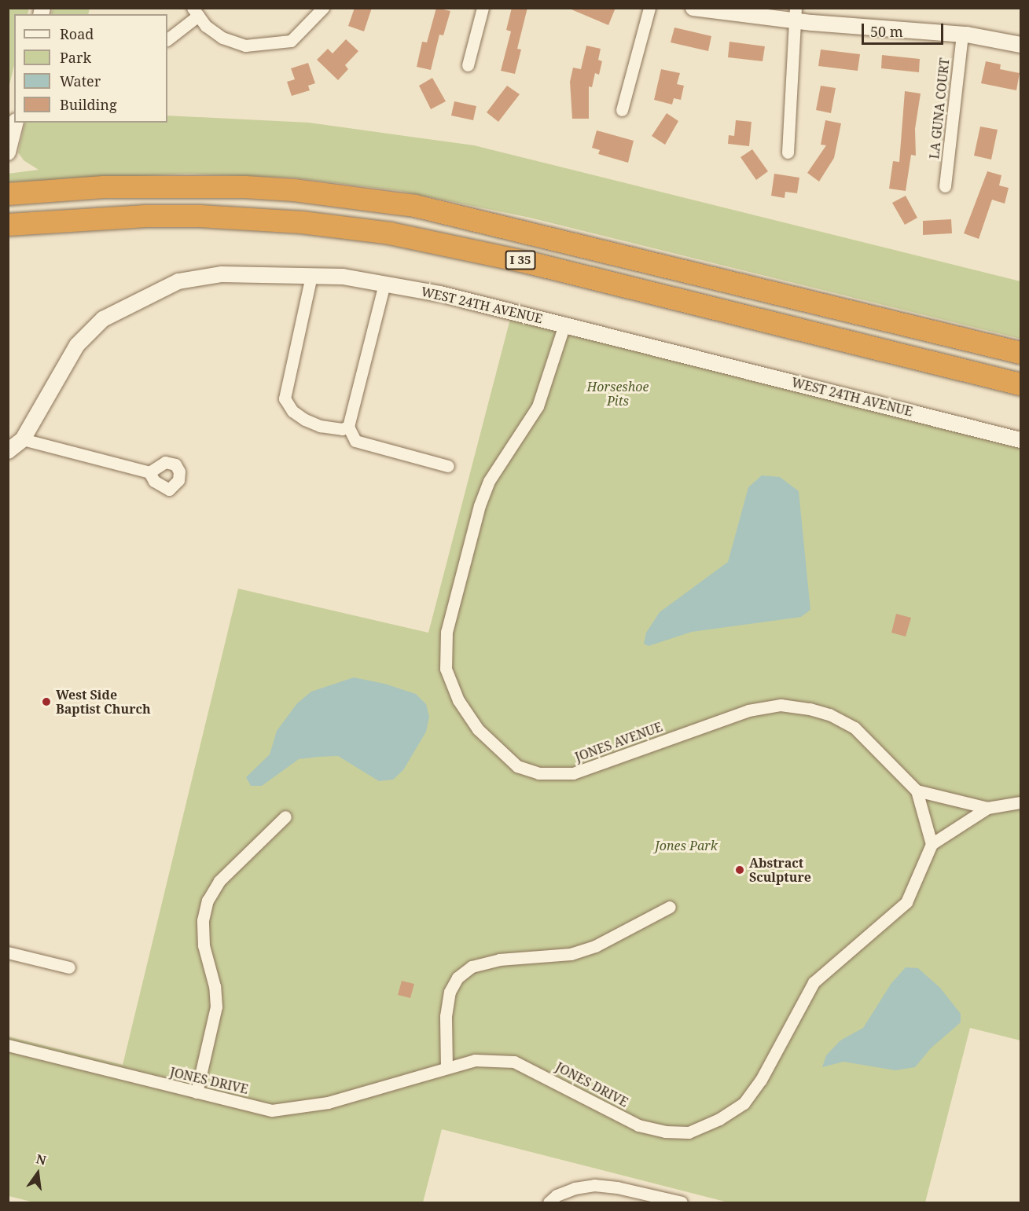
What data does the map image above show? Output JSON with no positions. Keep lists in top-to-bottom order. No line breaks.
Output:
{"streets":{"highway":["I 35"],"street":["LA GUNA COURT","WEST 24TH AVENUE","JONES AVENUE","JONES DRIVE"]},"crossings":[["WEST 24TH AVENUE","JONES AVENUE"]],"parks":["Horseshoe Pits","Jones Park"],"places":["West Side Baptist Church","Abstract Sculpture"],"legend":["Road","Park","Water","Building"],"scale_bar":"50 m","north":"top"}
